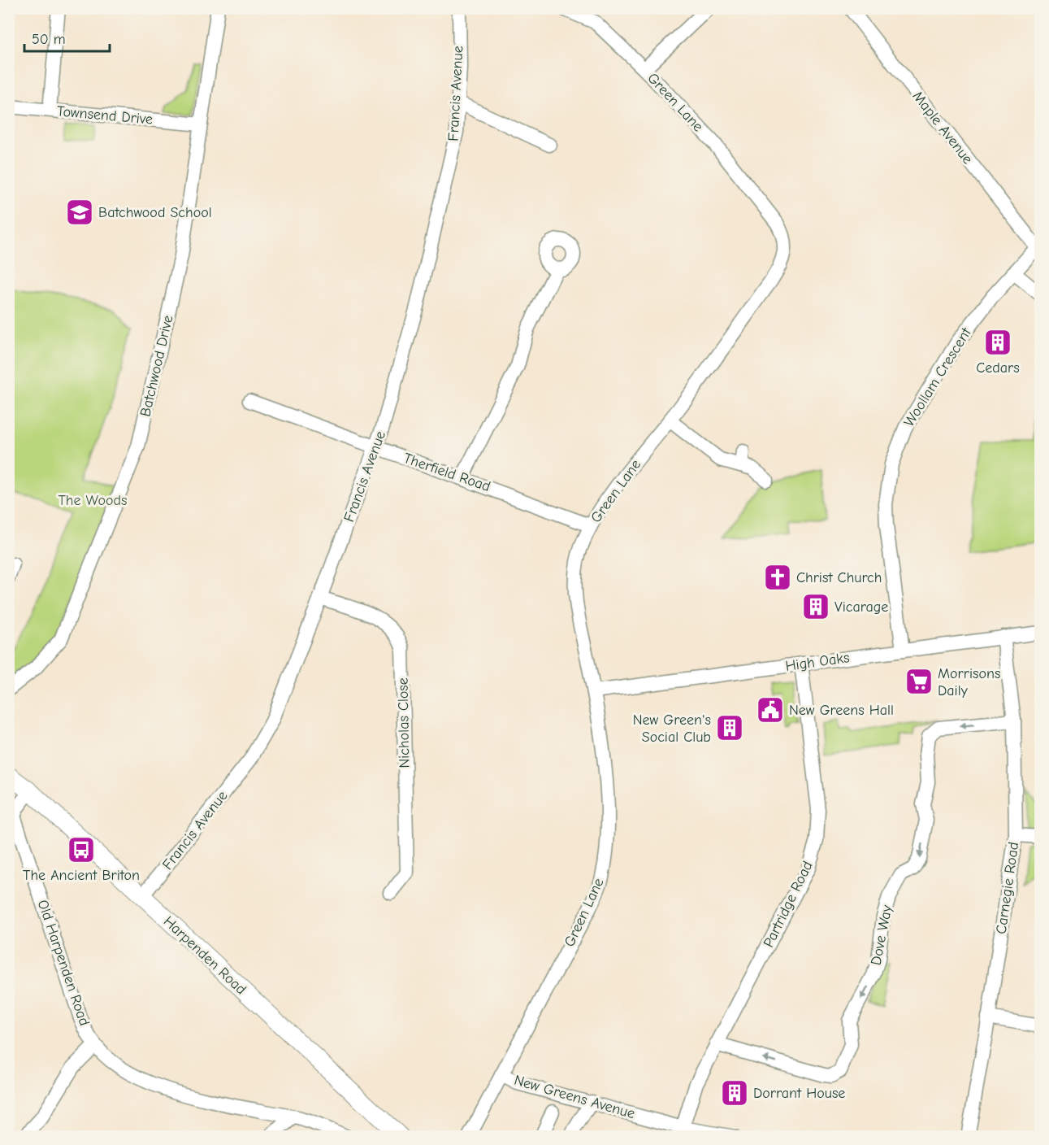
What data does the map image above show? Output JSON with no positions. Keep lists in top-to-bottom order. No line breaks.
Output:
{"streets":{"main road":["Harpenden Road"],"street":["Francis Avenue","Green Lane","Townsend Drive","Maple Avenue","Batchwood Drive","Woollam Crescent","Therfield Road","High Oaks","Nicholas Close","Carnegie Road","Partridge Road","Dove Way","Old Harpenden Road","New Greens Avenue"]},"crossings":[["Francis Avenue","Therfield Road"],["Francis Avenue","Nicholas Close"],["Francis Avenue","Harpenden Road"],["Green Lane","Therfield Road"],["Green Lane","High Oaks"],["Green Lane","New Greens Avenue"],["Townsend Drive","Batchwood Drive"],["Maple Avenue","Woollam Crescent"],["Woollam Crescent","High Oaks"],["High Oaks","Carnegie Road"],["High Oaks","Partridge Road"],["Carnegie Road","Dove Way"],["Partridge Road","Dove Way"],["Partridge Road","New Greens Avenue"],["Harpenden Road","Old Harpenden Road"]],"parks":["The Woods"],"places":{"school or university":["Batchwood School"],"building":["Cedars","Vicarage","New Green's Social Club","Dorrant House"],"church":["Christ Church"],"supermarket":["Morrisons Daily"],"public building":["New Greens Hall"],"bus stop":["The Ancient Briton"]},"scale_bar":"50 m"}
